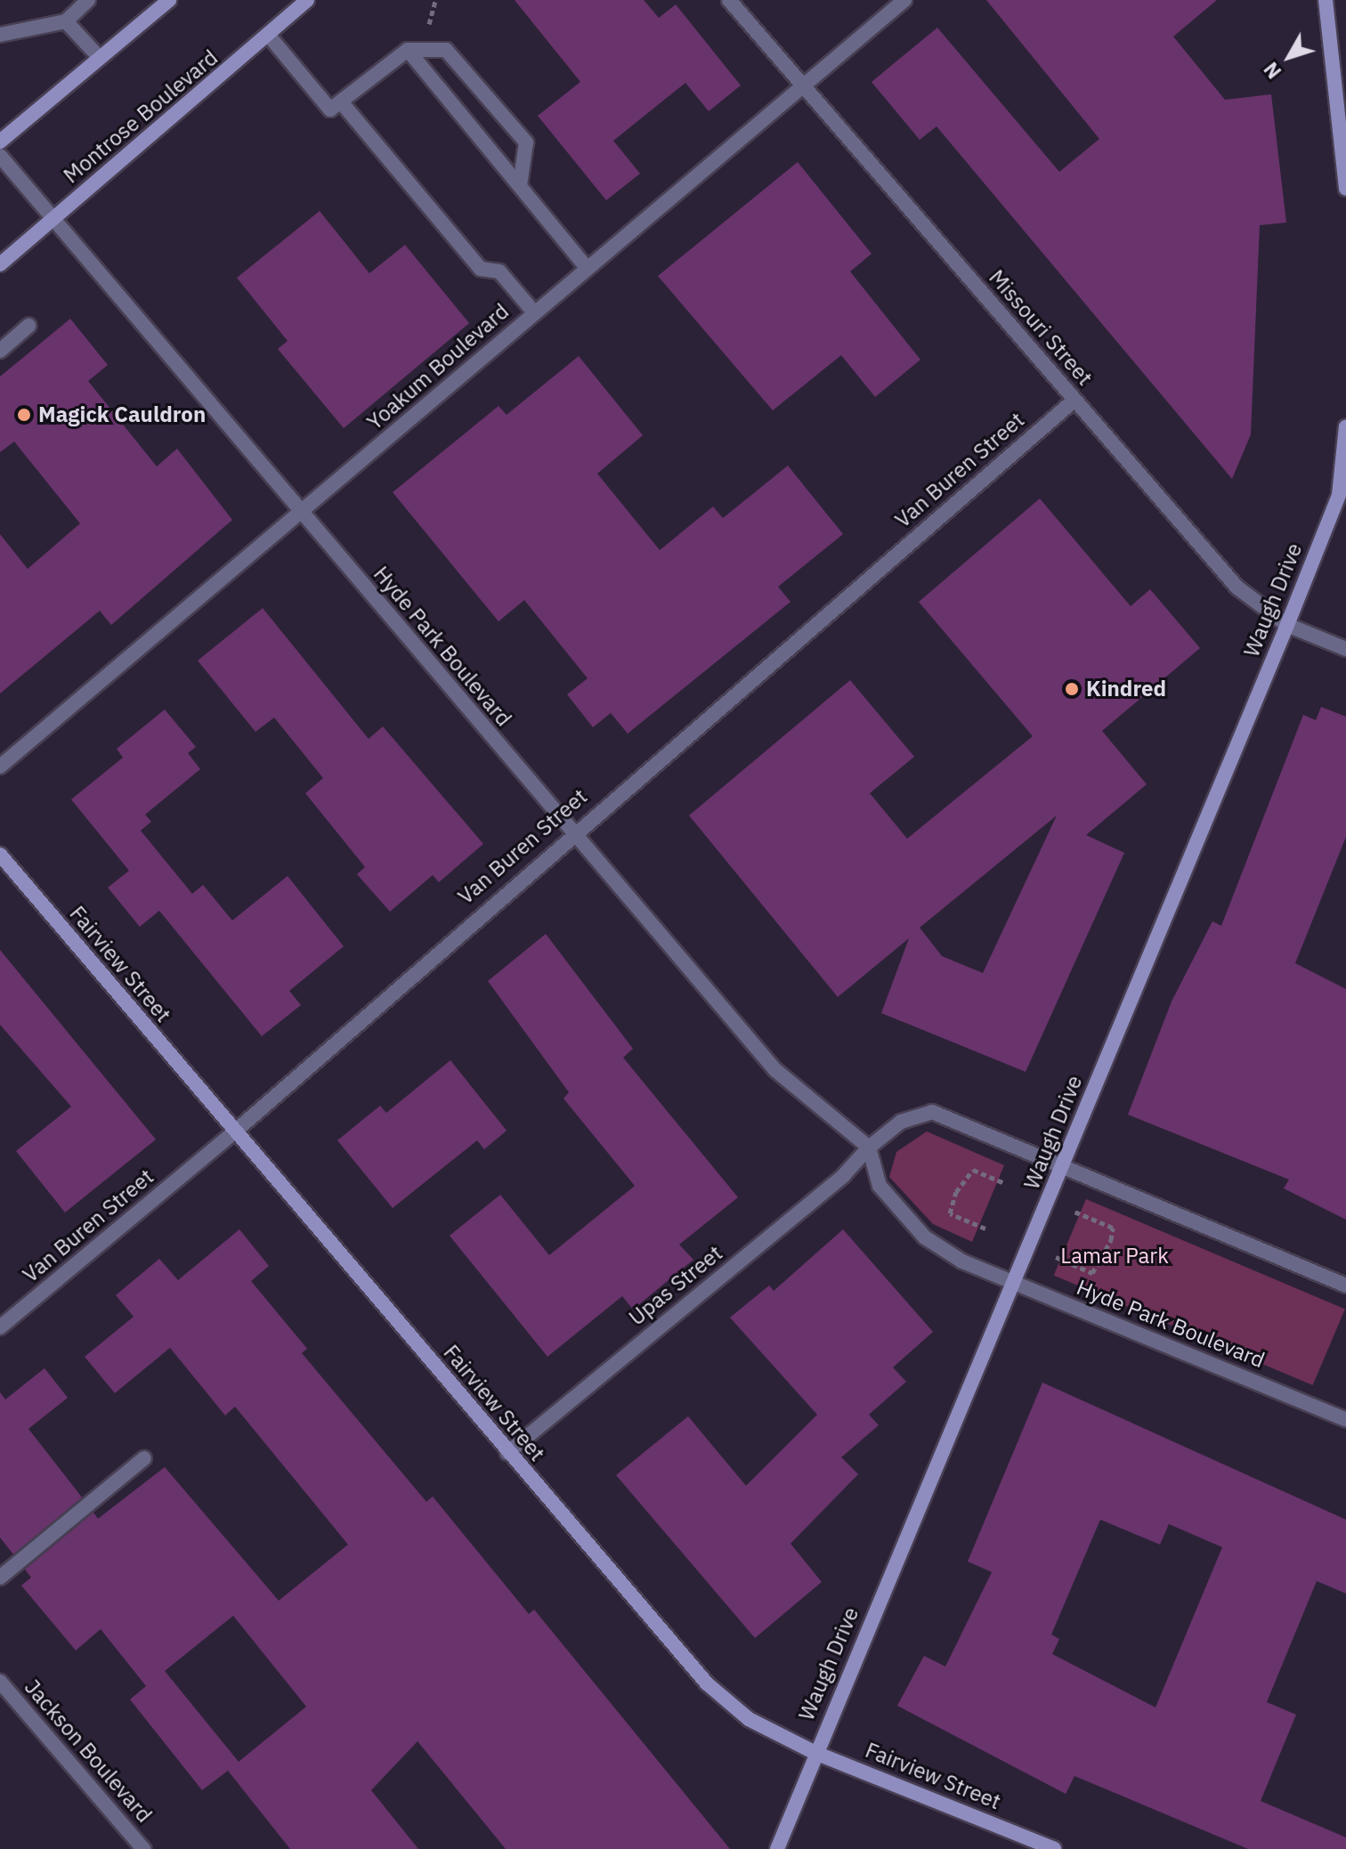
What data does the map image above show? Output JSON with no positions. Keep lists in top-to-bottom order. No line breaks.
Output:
{"streets":{"main road":["Montrose Boulevard","Waugh Drive","Fairview Street"],"street":["Missouri Street","Yoakum Boulevard","Van Buren Street","Hyde Park Boulevard","Upas Street","Jackson Boulevard"]},"crossings":[["Montrose Boulevard","Hyde Park Boulevard"],["Missouri Street","Yoakum Boulevard"],["Missouri Street","Van Buren Street"],["Missouri Street","Waugh Drive"],["Yoakum Boulevard","Hyde Park Boulevard"],["Van Buren Street","Hyde Park Boulevard"],["Van Buren Street","Fairview Street"],["Waugh Drive","Hyde Park Boulevard"],["Waugh Drive","Fairview Street"],["Hyde Park Boulevard","Upas Street"],["Fairview Street","Upas Street"]],"parks":["Lamar Park"],"places":["Magick Cauldron","Kindred"],"north":"bottom left"}
